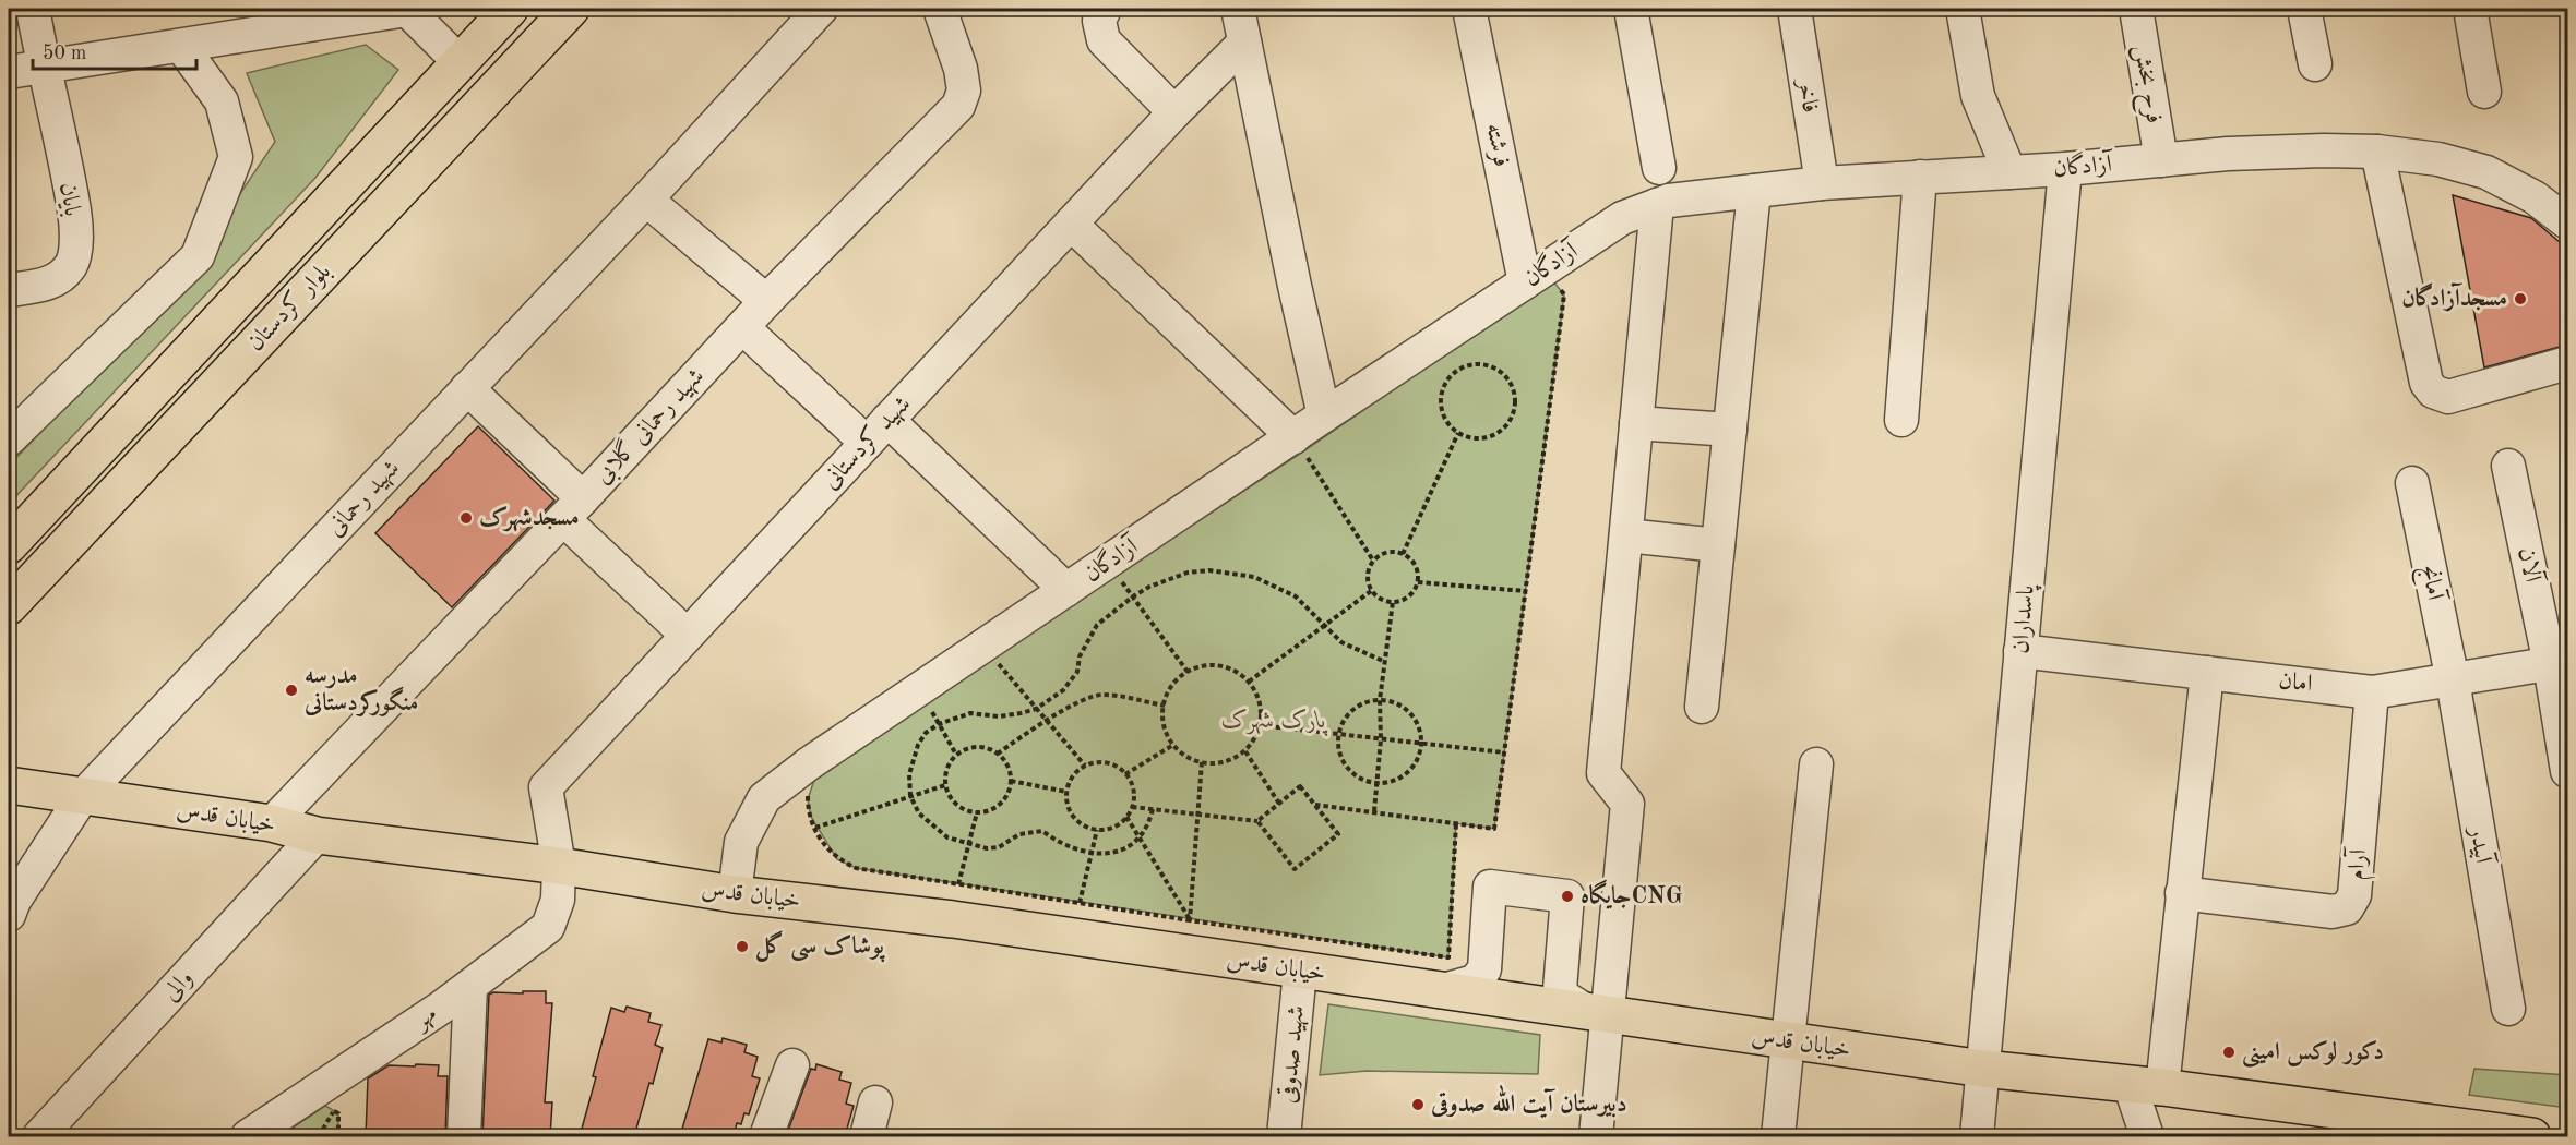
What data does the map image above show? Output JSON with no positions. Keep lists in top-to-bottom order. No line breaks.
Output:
{"streets":{"main road":["بلوار کردستان","خیابان قدس"],"street":["فرح بخش","فاخر","فرشته","آزادگان","بایان","شهید رحمانی گلابی","شهید کردستانی","شهید رحمانی","آلان","آمانج","پاسداران","امان","آبیدر","آرام","والی","مهر","شهید صدوقی"]},"crossings":[["فرح بخش","آزادگان"],["فاخر","آزادگان"],["فرشته","آزادگان"],["آزادگان","پاسداران"],["آزادگان","خیابان قدس"],["شهید رحمانی گلابی","خیابان قدس"],["شهید کردستانی","خیابان قدس"],["شهید کردستانی","مهر"],["شهید رحمانی","خیابان قدس"],["آلان","امان"],["آمانج","امان"],["آمانج","آبیدر"],["پاسداران","امان"],["پاسداران","خیابان قدس"],["امان","آبیدر"],["امان","آرام"],["خیابان قدس","والی"],["خیابان قدس","مهر"],["خیابان قدس","شهید صدوقی"]],"parks":["پارک شهرک"],"places":["مسجدآزادگان","مسجدشهرک","مدرسه منگورکردستانی","جایگاهCNG","پوشاک سی گل","دکور لوکس امینی","دبیرستان آیت الله صدوقی"],"scale_bar":"50 m"}
